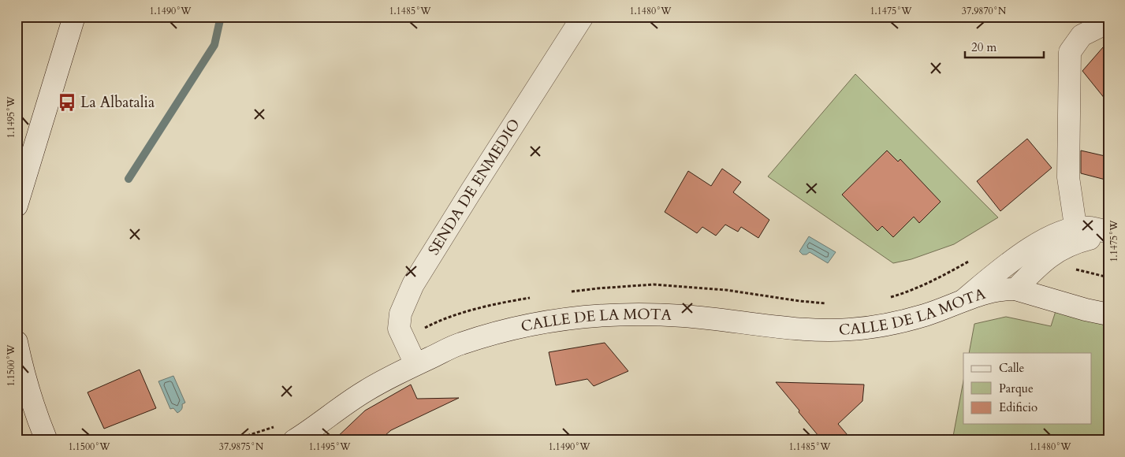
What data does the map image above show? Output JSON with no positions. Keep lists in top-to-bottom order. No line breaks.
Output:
{"streets":{"street":["SENDA DE ENMEDIO","CALLE DE LA MOTA"]},"crossings":[["SENDA DE ENMEDIO","CALLE DE LA MOTA"]],"places":{"bus stop":["La Albatalia"]},"legend":["Calle","Parque","Edificio"],"scale_bar":"20 m","coordinates":["1.1490°W","1.1485°W","1.1480°W","1.1475°W","37.9870°N","1.1495°W","1.1500°W","37.9875°N"]}
